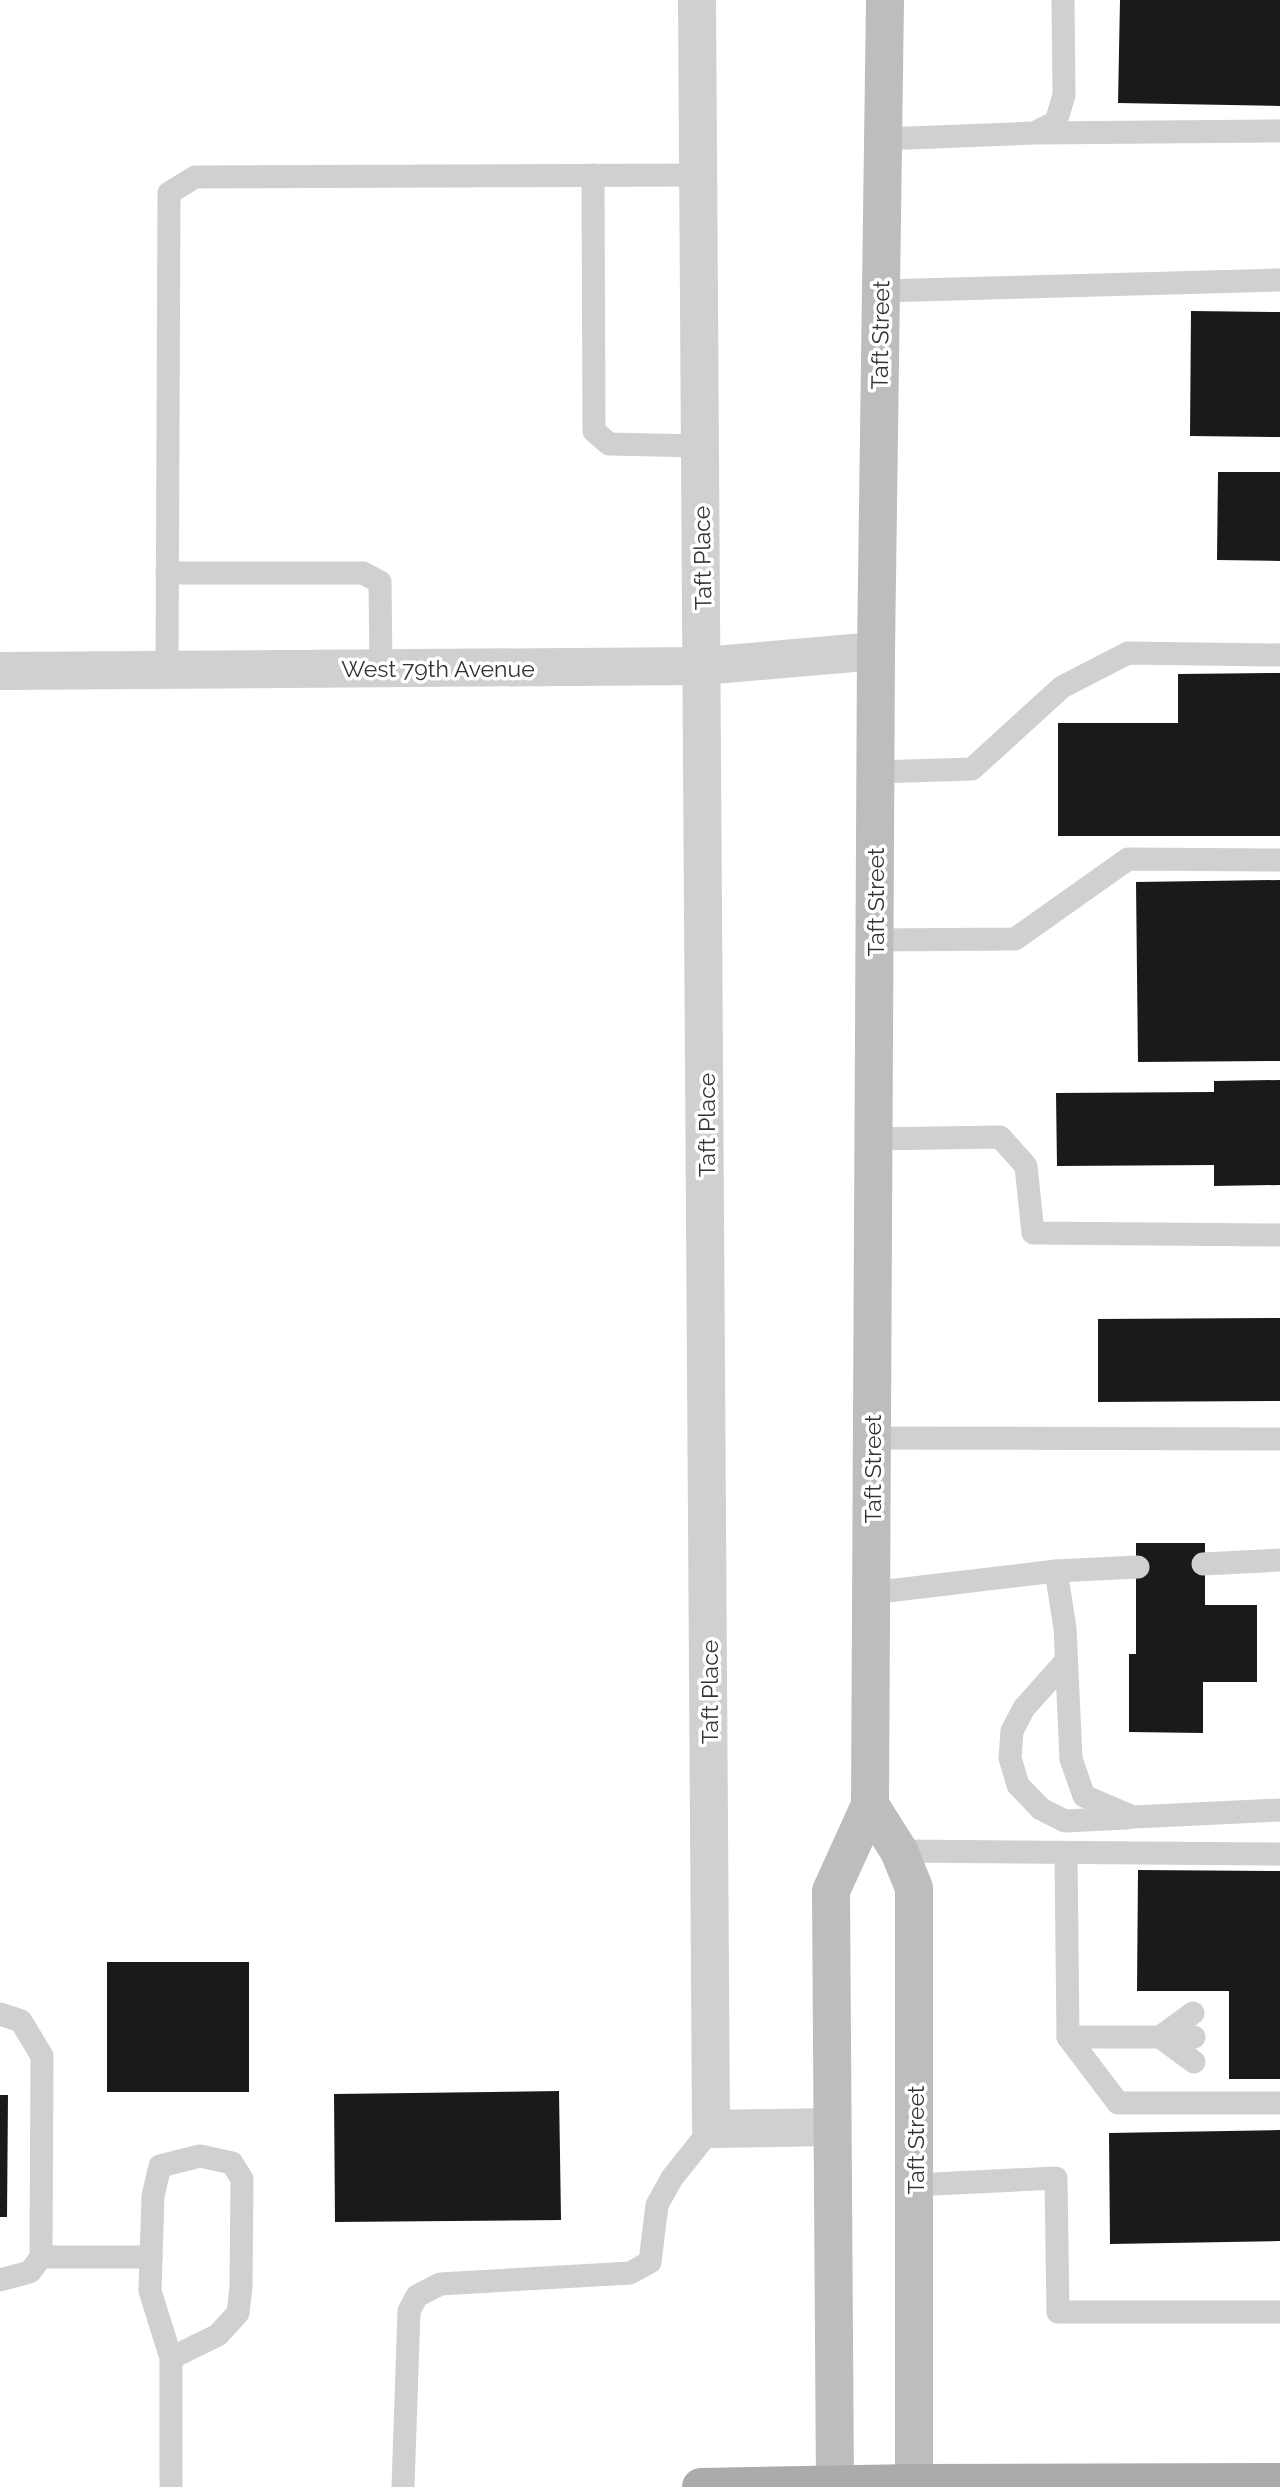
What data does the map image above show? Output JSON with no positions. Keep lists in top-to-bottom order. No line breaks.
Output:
{"streets":{"main road":["Taft Street"],"street":["Taft Place","West 79th Avenue"]},"crossings":[["Taft Street","West 79th Avenue"],["Taft Place","West 79th Avenue"]]}
